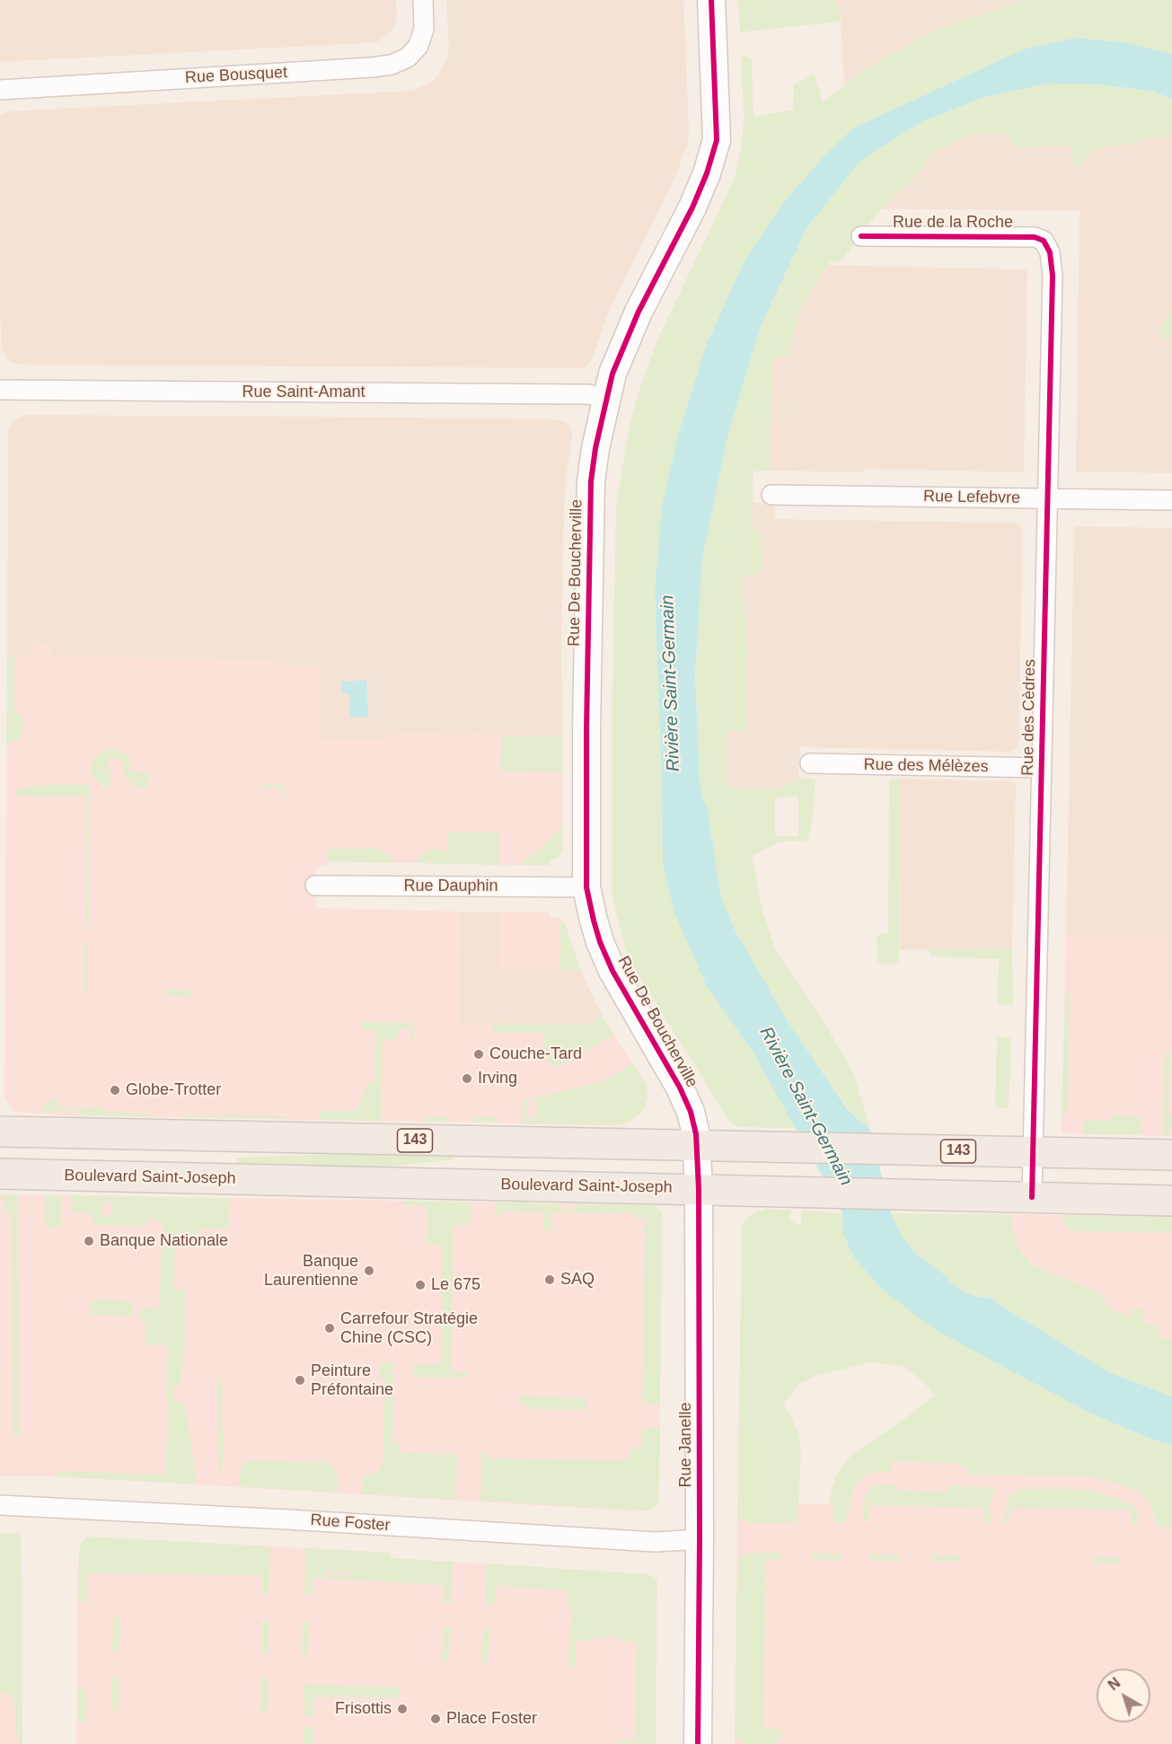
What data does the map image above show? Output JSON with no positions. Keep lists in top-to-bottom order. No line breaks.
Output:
{"streets":{"main road":["143","Boulevard Saint-Joseph"],"street":["Rue Bousquet","Rue de la Roche","Rue Saint-Amant","Rue Lefebvre","Rue De Boucherville","Rue des Cèdres","Rue des Mélèzes","Rue Dauphin","Rue Janelle","Rue Foster"]},"crossings":[["Rue de la Roche","Rue des Cèdres"],["Rue Saint-Amant","Rue De Boucherville"],["Rue Lefebvre","Rue des Cèdres"],["Rue De Boucherville","Rue Dauphin"],["Rue De Boucherville","143"],["Rue De Boucherville","Rue Janelle"],["Rue des Cèdres","Rue des Mélèzes"],["Rue des Cèdres","143"],["Rue des Cèdres","Boulevard Saint-Joseph"],["143","Rue Janelle"],["Boulevard Saint-Joseph","Rue Janelle"],["Rue Janelle","Rue Foster"]],"water":["Rivière Saint-Germain"],"places":["Couche-Tard","Irving","Globe-Trotter","Banque Nationale","Banque Laurentienne","SAQ","Le 675","Carrefour Stratégie Chine (CSC)","Peinture Préfontaine","Frisottis","Place Foster"],"north":"top left"}
